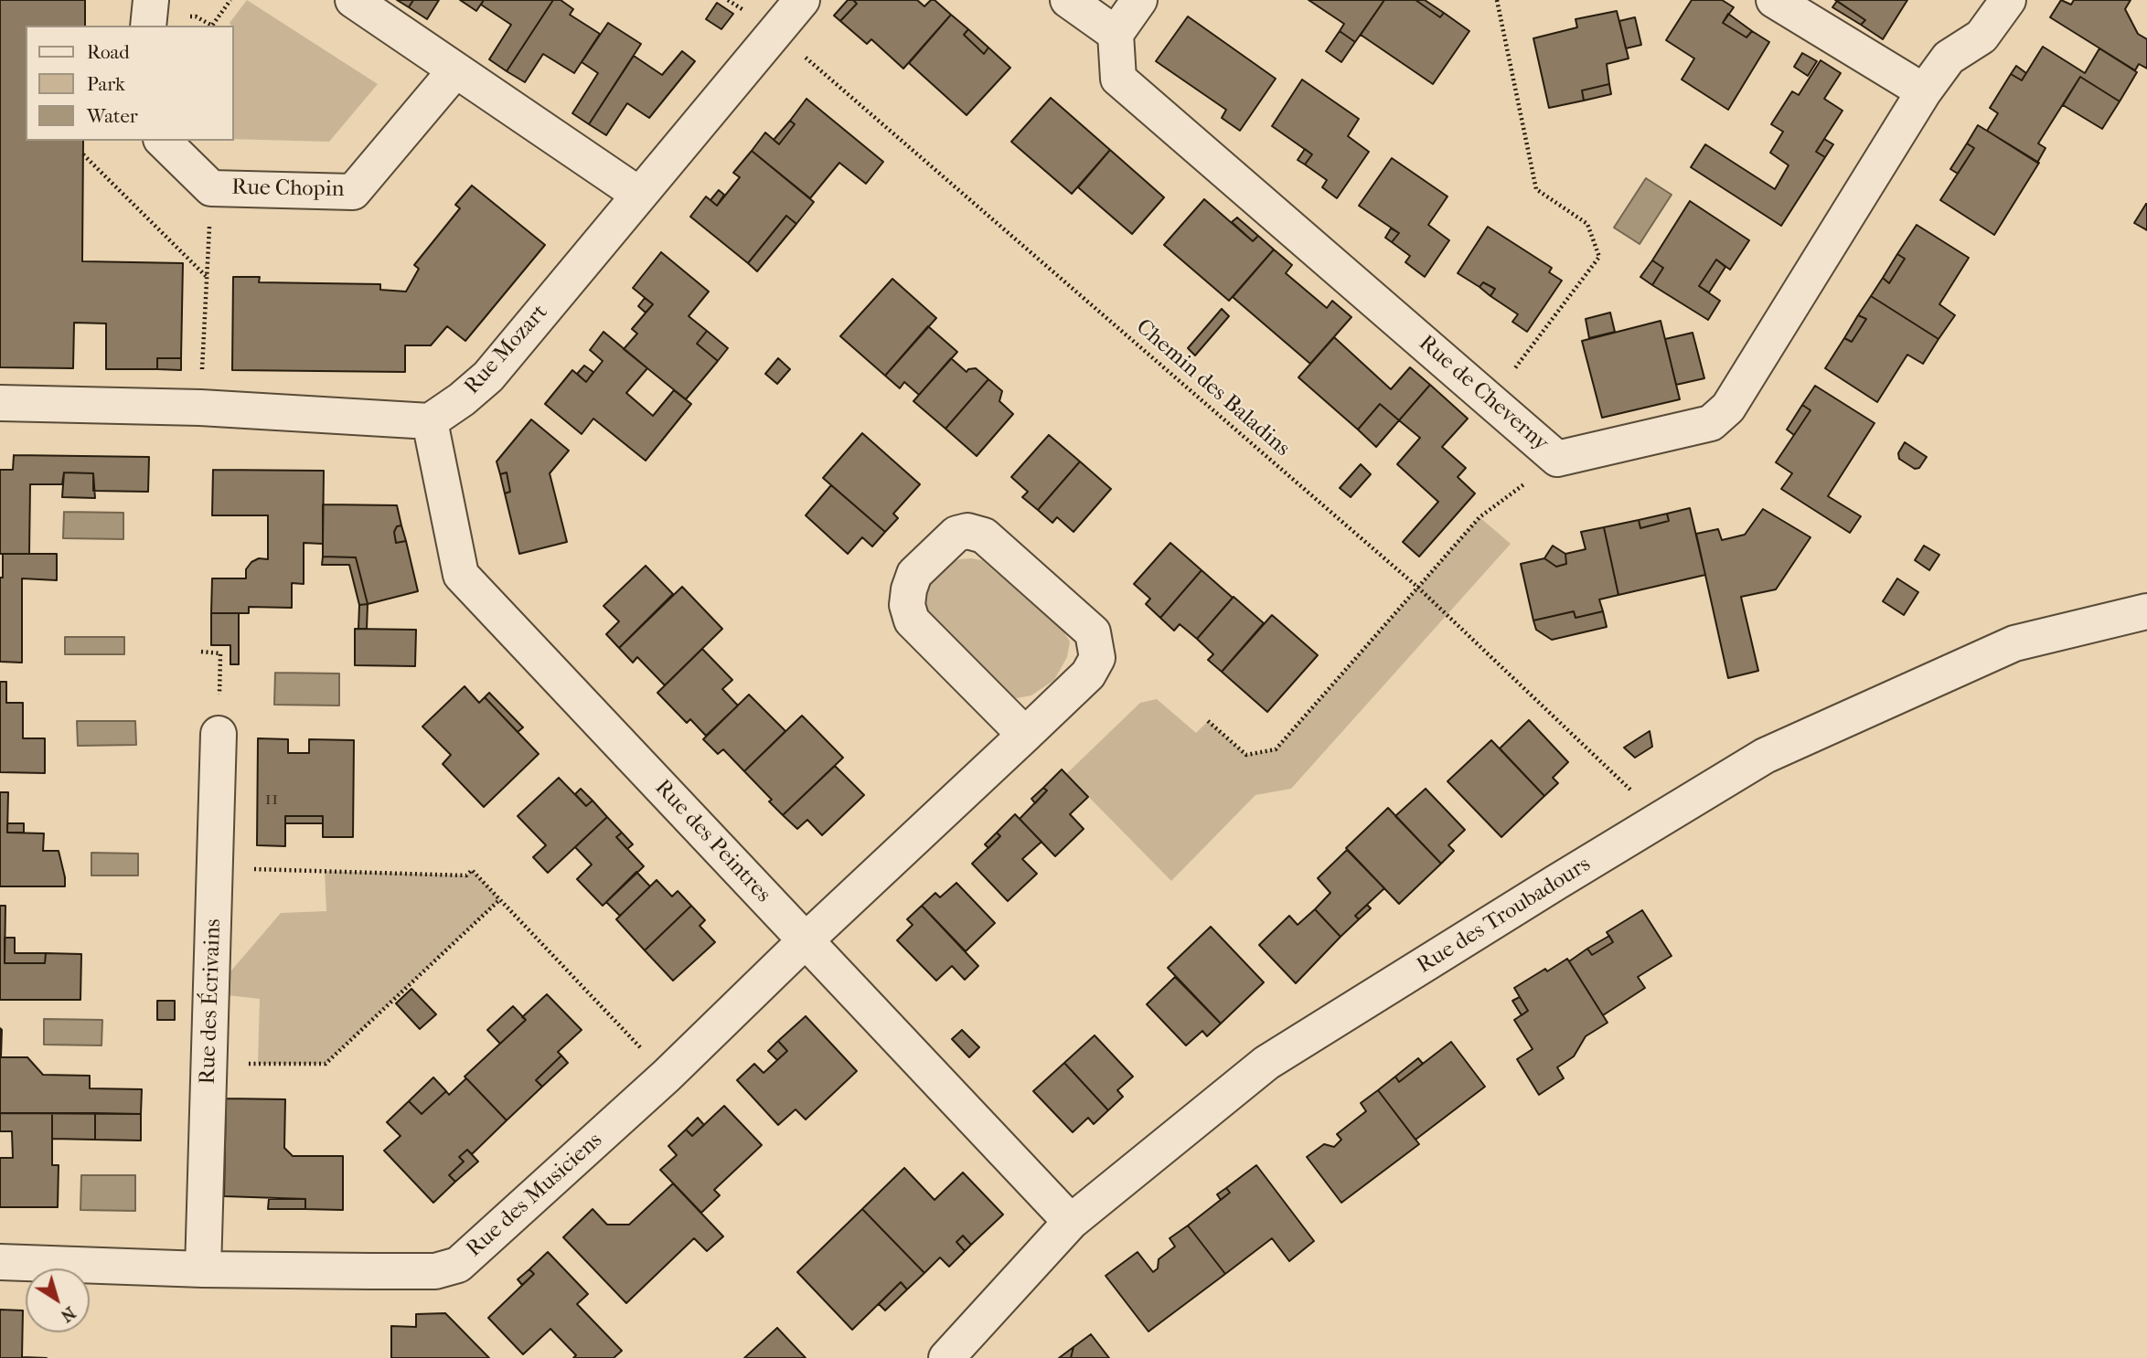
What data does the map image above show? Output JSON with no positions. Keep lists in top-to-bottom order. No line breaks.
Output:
{"streets":{"street":["Rue Chopin","Rue Mozart","Rue de Cheverny","Rue des Peintres","Rue des Troubadours","Rue des Écrivains","Rue des Musiciens"],"path":["Chemin des Baladins"]},"crossings":[["Rue Mozart","Chemin des Baladins"],["Rue Mozart","Rue des Peintres"],["Chemin des Baladins","Rue des Troubadours"],["Rue des Peintres","Rue des Troubadours"],["Rue des Peintres","Rue des Musiciens"],["Rue des Écrivains","Rue des Musiciens"]],"house_numbers":["11"],"legend":["Road","Park","Water"],"north":"bottom right"}
